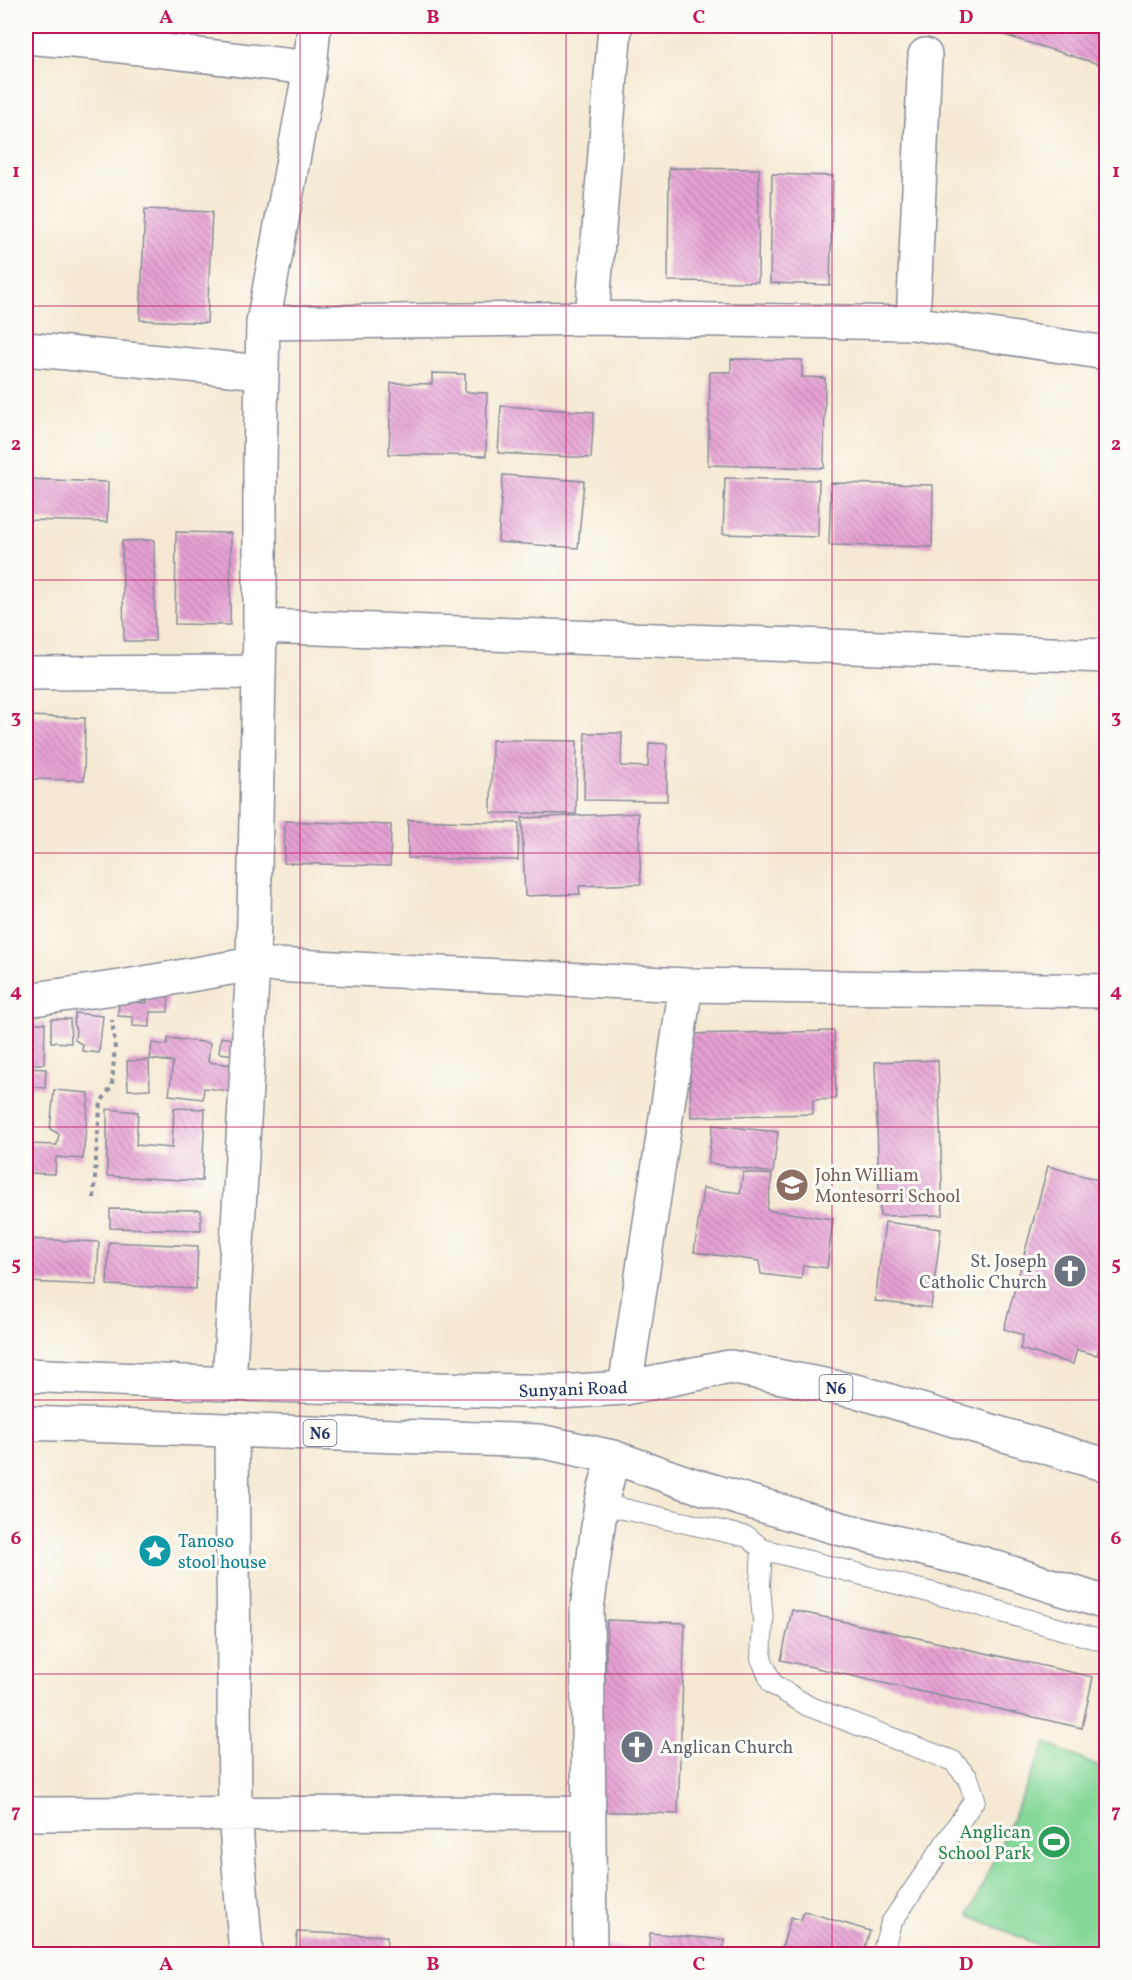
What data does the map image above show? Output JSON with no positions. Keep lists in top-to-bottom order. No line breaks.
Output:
{"streets":{"street":["N6","Sunyani Road"]},"places":{"school or university":["John William Montesorri School"],"church":["St. Joseph Catholic Church","Anglican Church"],"place":["Tanoso stool house"],"sports":["Anglican School Park"]},"grid":{"columns":["A","B","C","D"],"rows":["1","2","3","4","5","6","7"]}}
